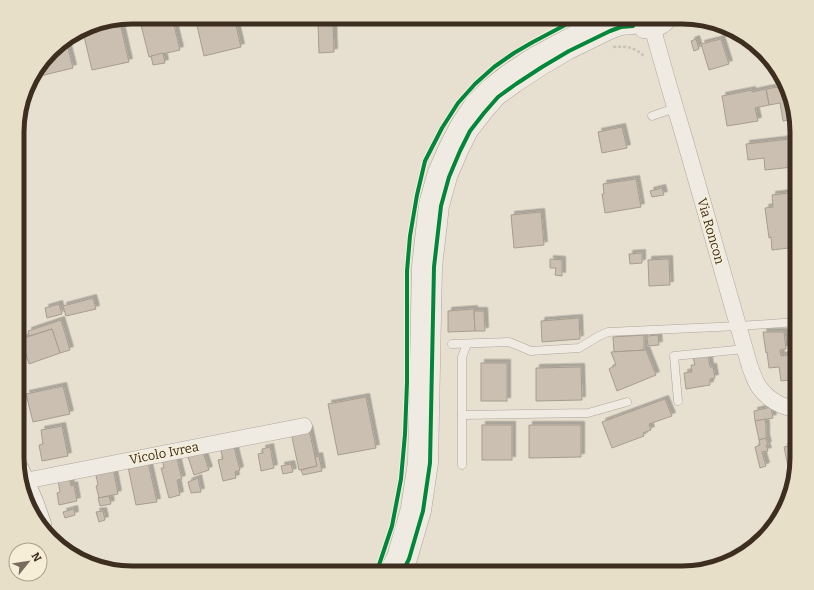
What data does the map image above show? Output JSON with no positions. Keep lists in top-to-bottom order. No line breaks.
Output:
{"streets":{"street":["Via Roncon","Vicolo Ivrea"]},"north":"top right"}
